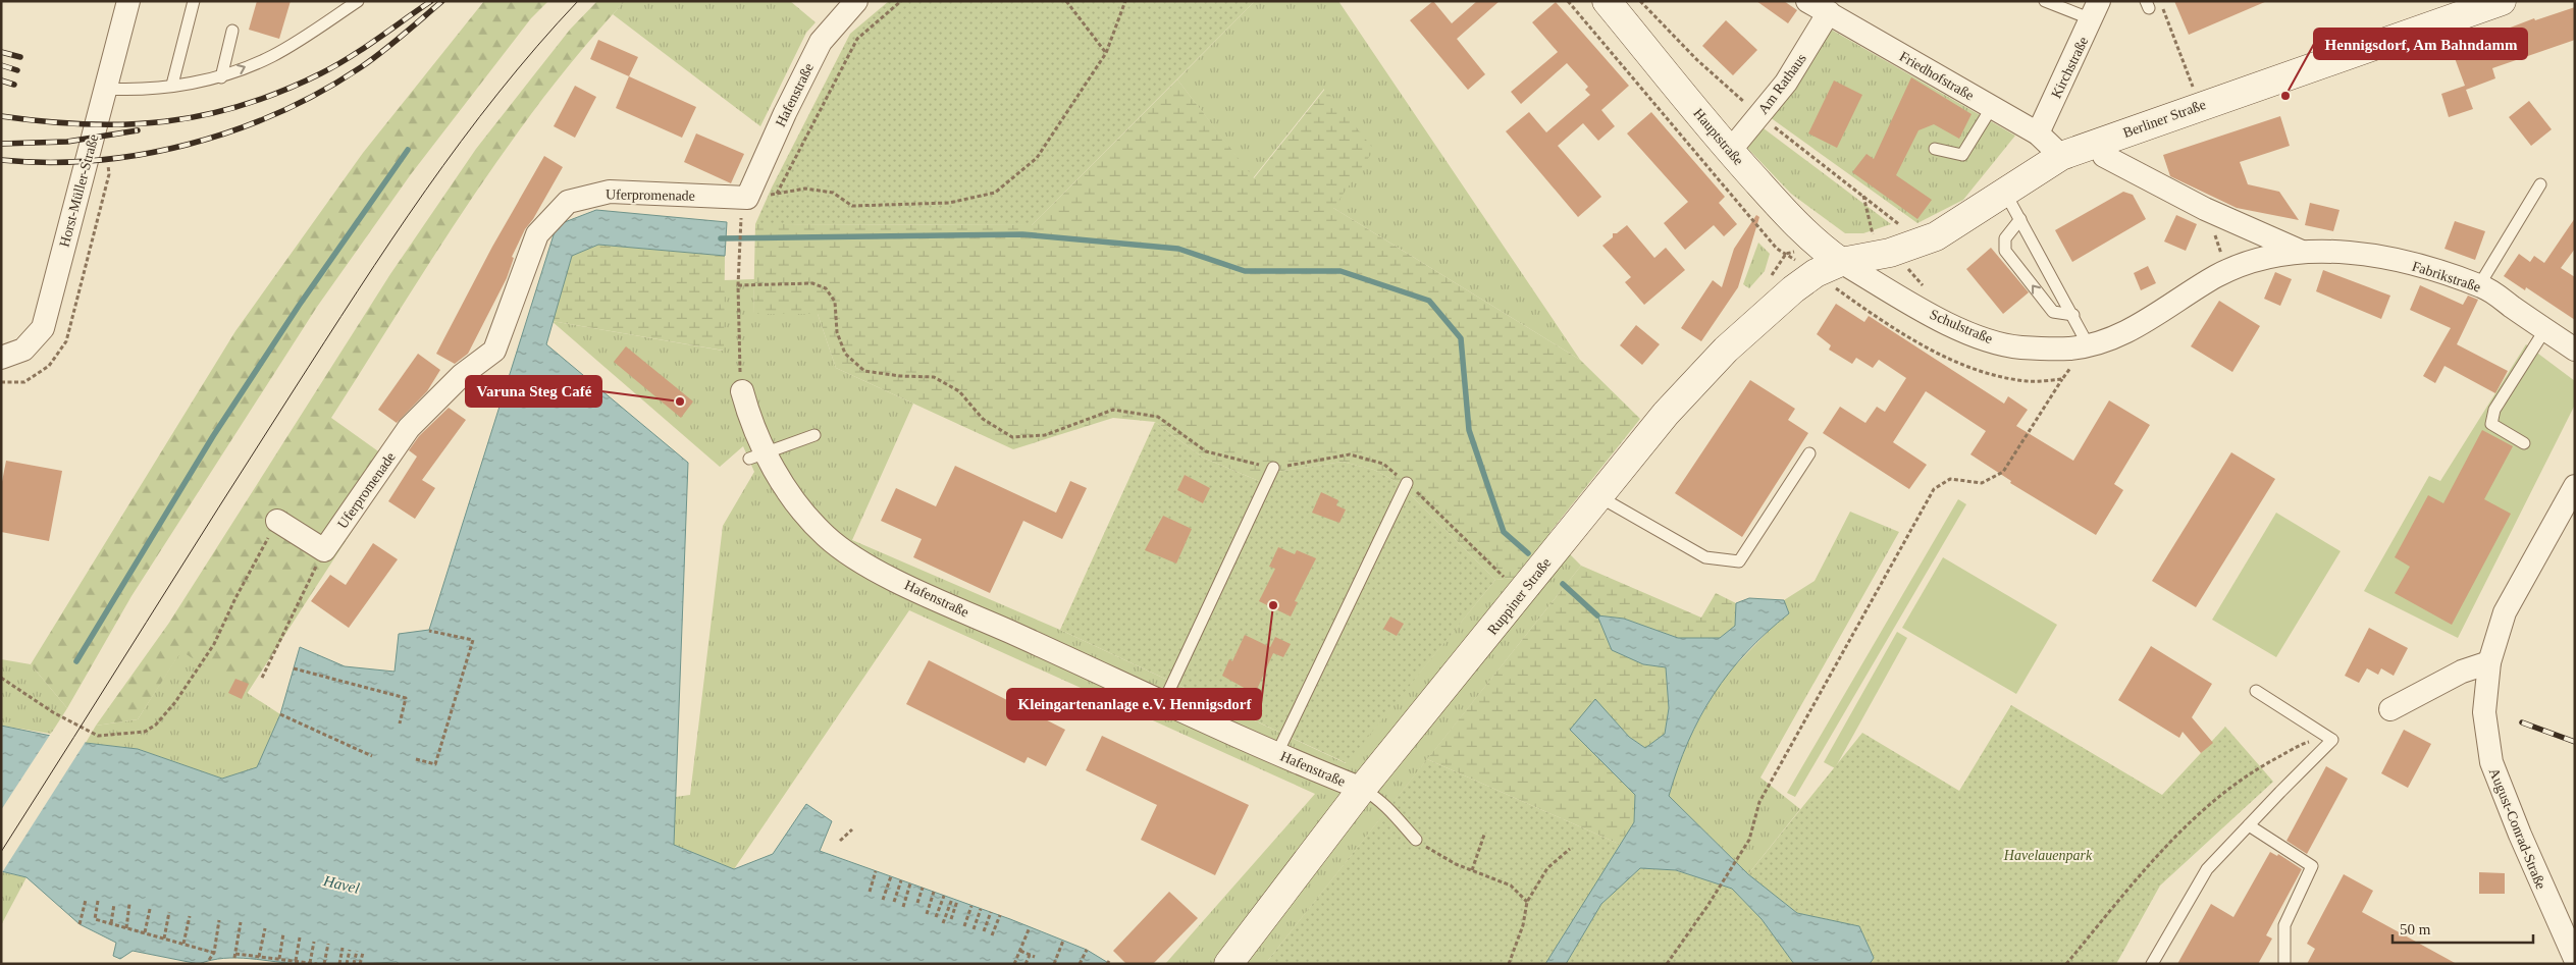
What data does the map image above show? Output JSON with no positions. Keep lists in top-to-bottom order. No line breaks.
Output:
{"streets":{"main road":["Berliner Straße","Hauptstraße","Ruppiner Straße"],"street":["Kirchstraße","Friedhofstraße","Am Rathaus","Hafenstraße","Horst-Müller-Straße","Uferpromenade","Fabrikstraße","Schulstraße","August-Conrad-Straße"]},"crossings":[["Kirchstraße","Friedhofstraße"],["Friedhofstraße","Am Rathaus"],["Friedhofstraße","Berliner Straße"],["Am Rathaus","Hauptstraße"],["Hafenstraße","Uferpromenade"],["Hafenstraße","Ruppiner Straße"],["Berliner Straße","Hauptstraße"],["Berliner Straße","Schulstraße"],["Berliner Straße","Ruppiner Straße"],["Hauptstraße","Schulstraße"],["Hauptstraße","Ruppiner Straße"],["Fabrikstraße","Schulstraße"],["Schulstraße","Ruppiner Straße"]],"water":["Havel"],"parks":["Havelauenpark"],"places":["Hennigsdorf, Am Bahndamm","Varuna Steg Café","Kleingartenanlage e.V. Hennigsdorf"],"scale_bar":"50 m"}
